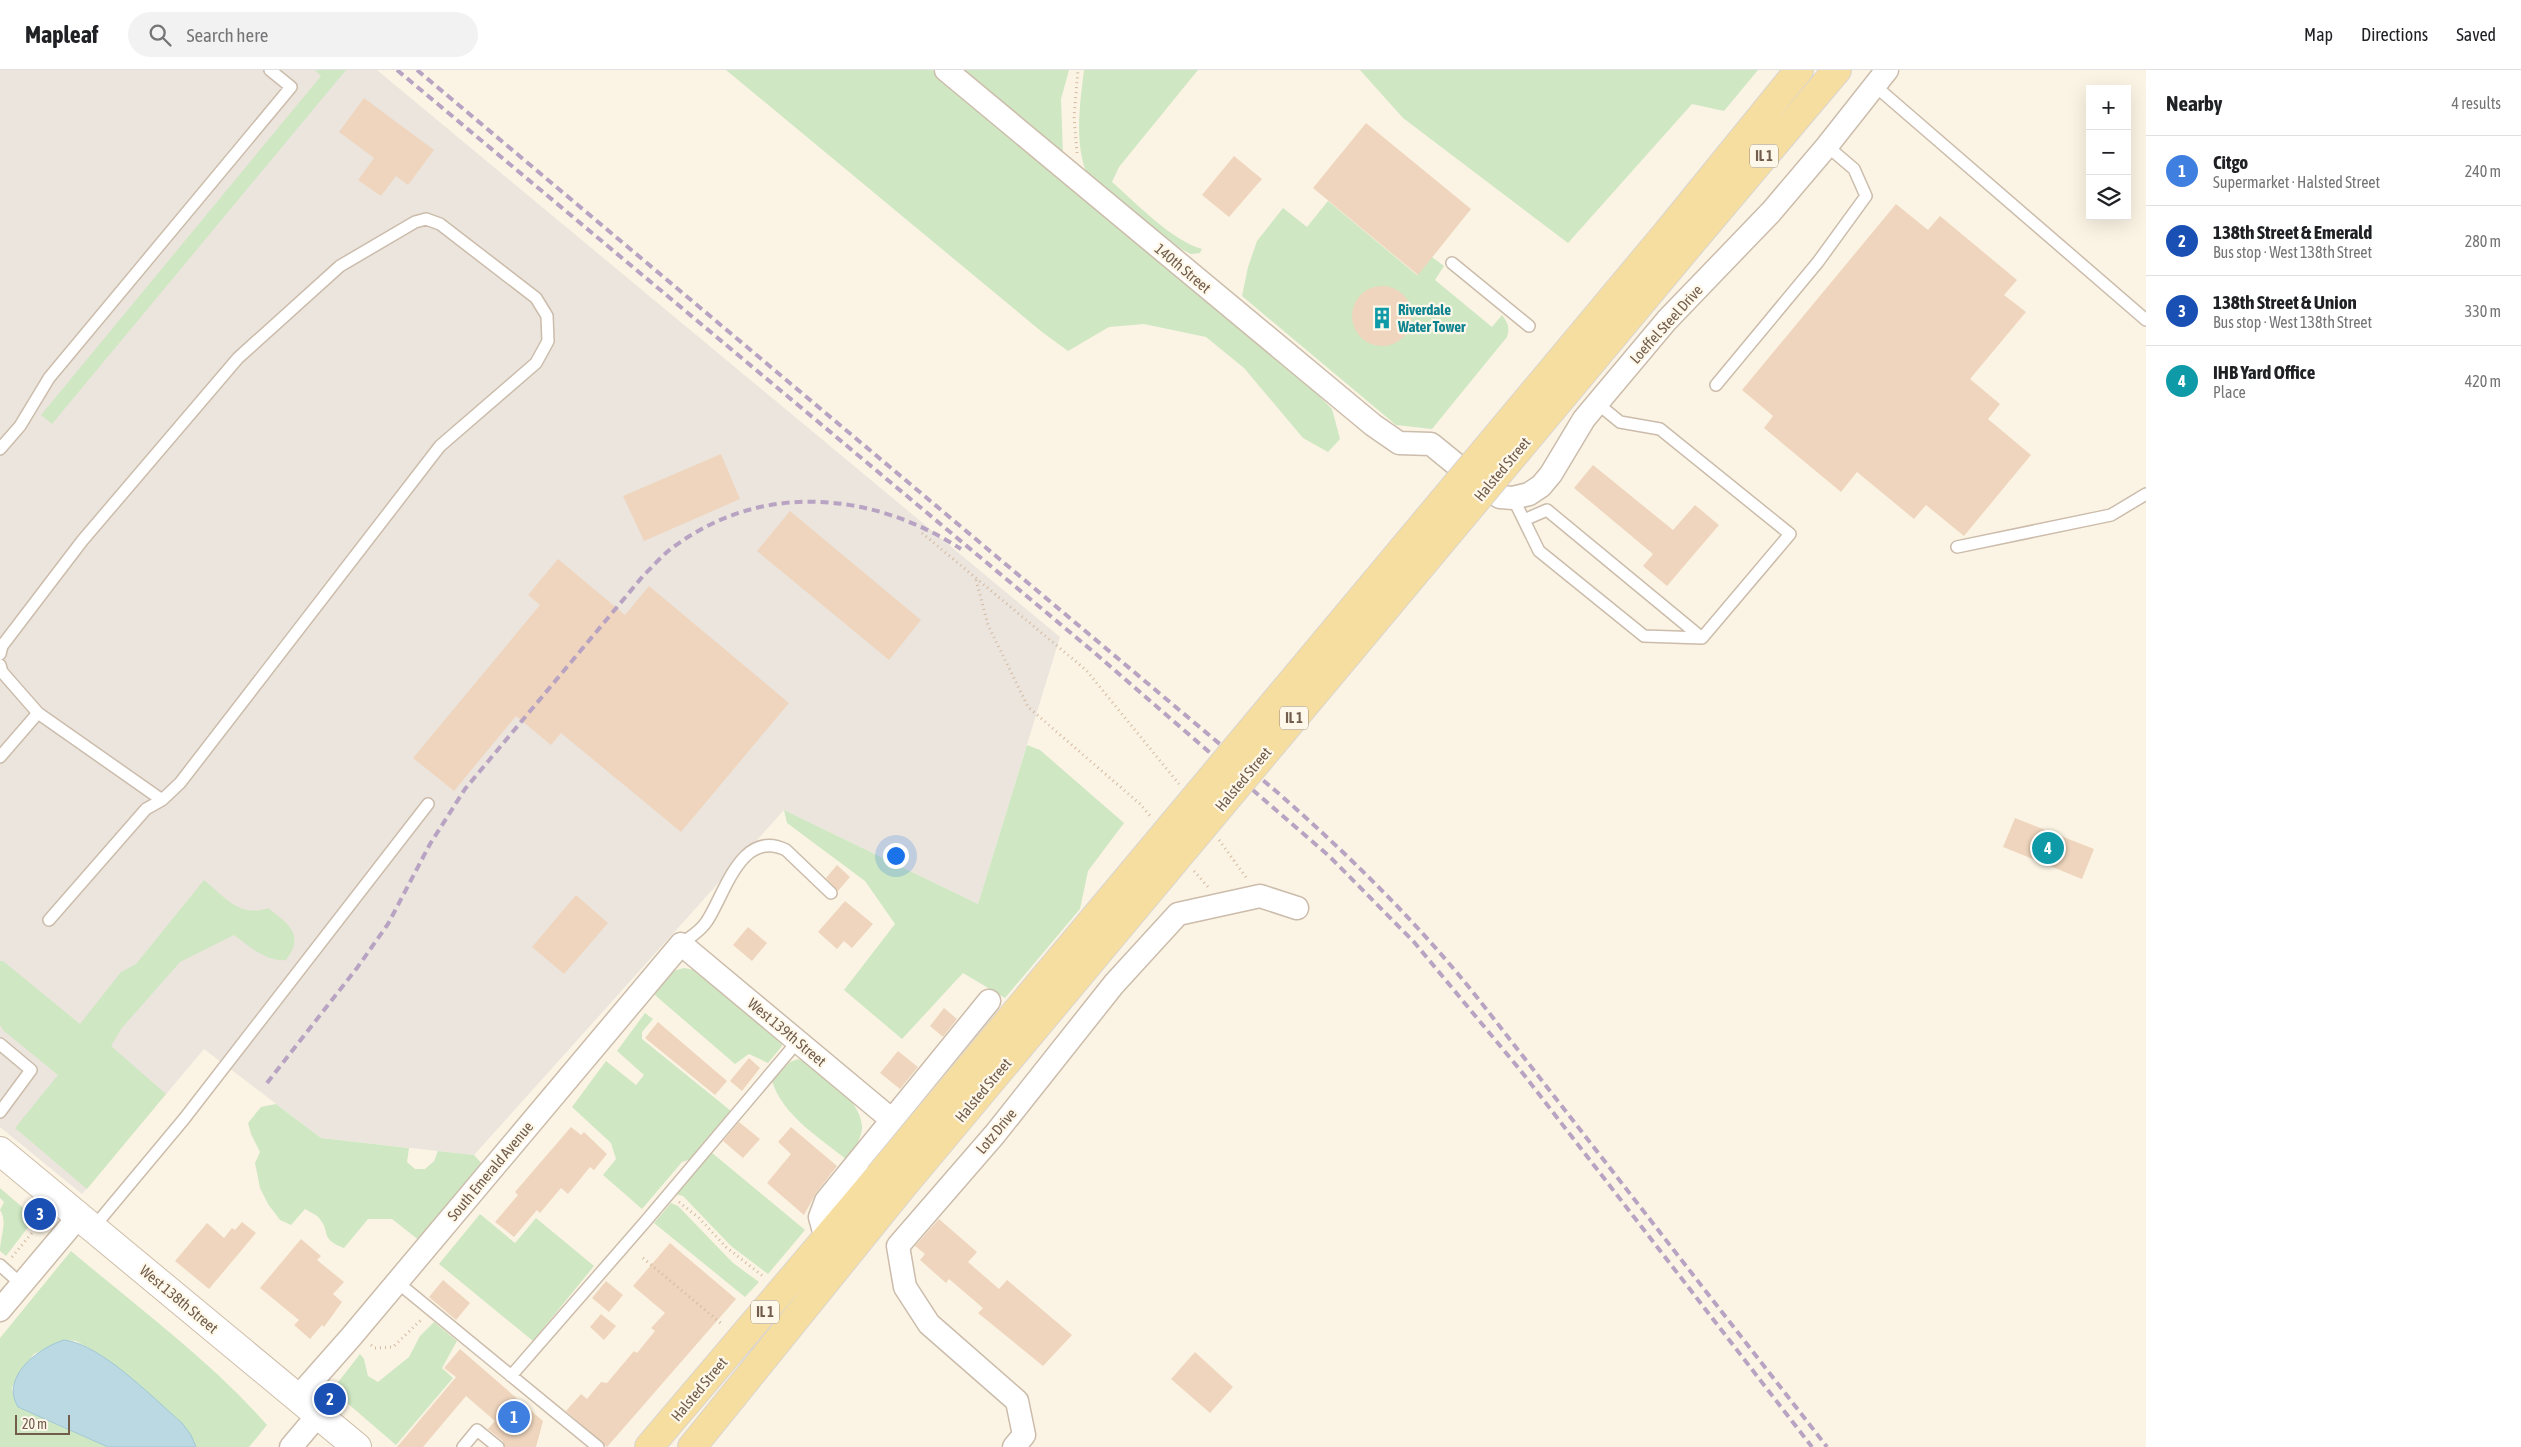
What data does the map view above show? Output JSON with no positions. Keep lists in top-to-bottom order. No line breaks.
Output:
{"streets":{"main road":["IL 1","Halsted Street"],"street":["140th Street","Loeffel Steel Drive","West 139th Street","Lotz Drive","South Emerald Avenue","West 138th Street"]},"crossings":[["140th Street","Loeffel Steel Drive"],["West 139th Street","South Emerald Avenue"],["South Emerald Avenue","West 138th Street"]],"places":{"building":["Riverdale Water Tower"]},"scale_bar":"20 m","page":{"header":"Mapleaf","search":"Search here","nav":["Map","Directions","Saved"],"heading":["Nearby","4 results"],"map_buttons":["+","−"],"list":[{"mark":"1","name":"Citgo","note":"Supermarket · Halsted Street","value":"240 m"},{"mark":"2","name":"138th Street & Emerald","note":"Bus stop · West 138th Street","value":"280 m"},{"mark":"3","name":"138th Street & Union","note":"Bus stop · West 138th Street","value":"330 m"},{"mark":"4","name":"IHB Yard Office","note":"Place","value":"420 m"}],"pins":["4","3","2","1"],"scale":"20 m"}}
